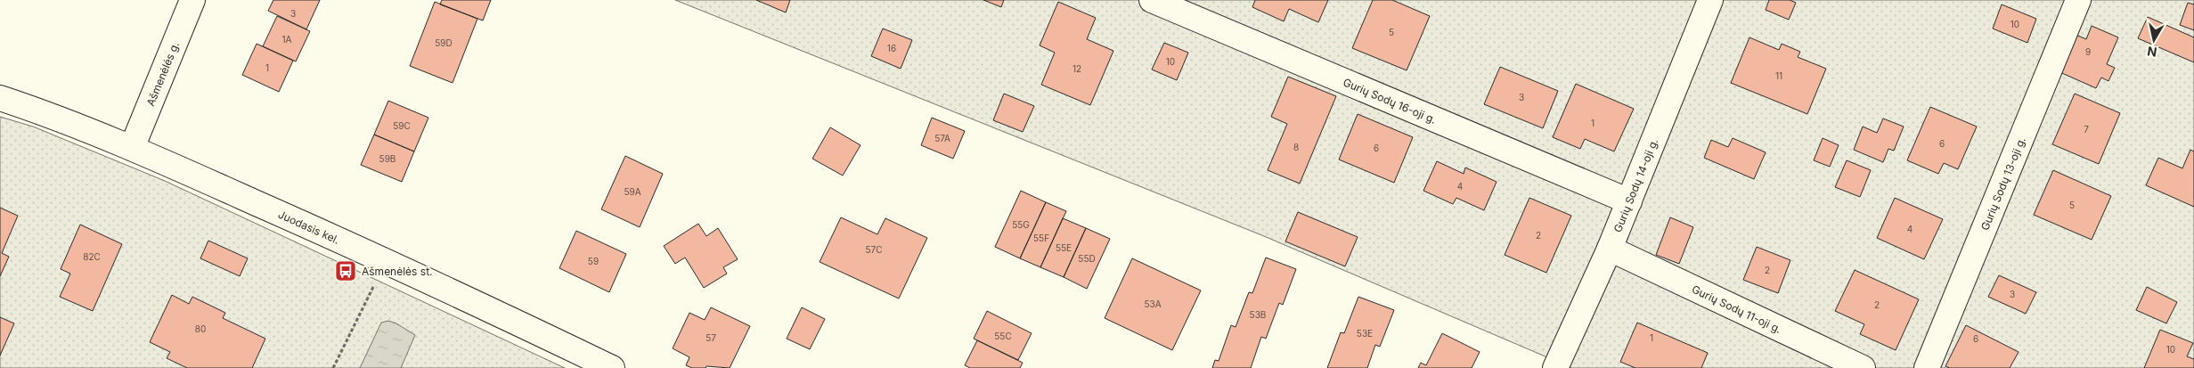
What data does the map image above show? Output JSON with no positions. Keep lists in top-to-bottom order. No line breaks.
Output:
{"streets":{"street":["Ašmenėlės g.","Gurių Sodų 16-oji g.","Gurių Sodų 13-oji g.","Gurių Sodų 14-oji g.","Juodasis kel.","Gurių Sodų 11-oji g."]},"crossings":[["Ašmenėlės g.","Juodasis kel."],["Gurių Sodų 16-oji g.","Gurių Sodų 14-oji g."],["Gurių Sodų 14-oji g.","Gurių Sodų 11-oji g."]],"places":{"bus stop":["Ašmenėlės st."]},"house_numbers":["3","10","5","1A","59D","16","9","10","1","12","11","3","1","59C","7","57A","6","8","6","59B","4","59A","5","55G","4","2","55F","55E","57C","82C","55D","59","2","3","53A","2","53B","80","53E","55C","57","1","6","10"],"north":"bottom"}
